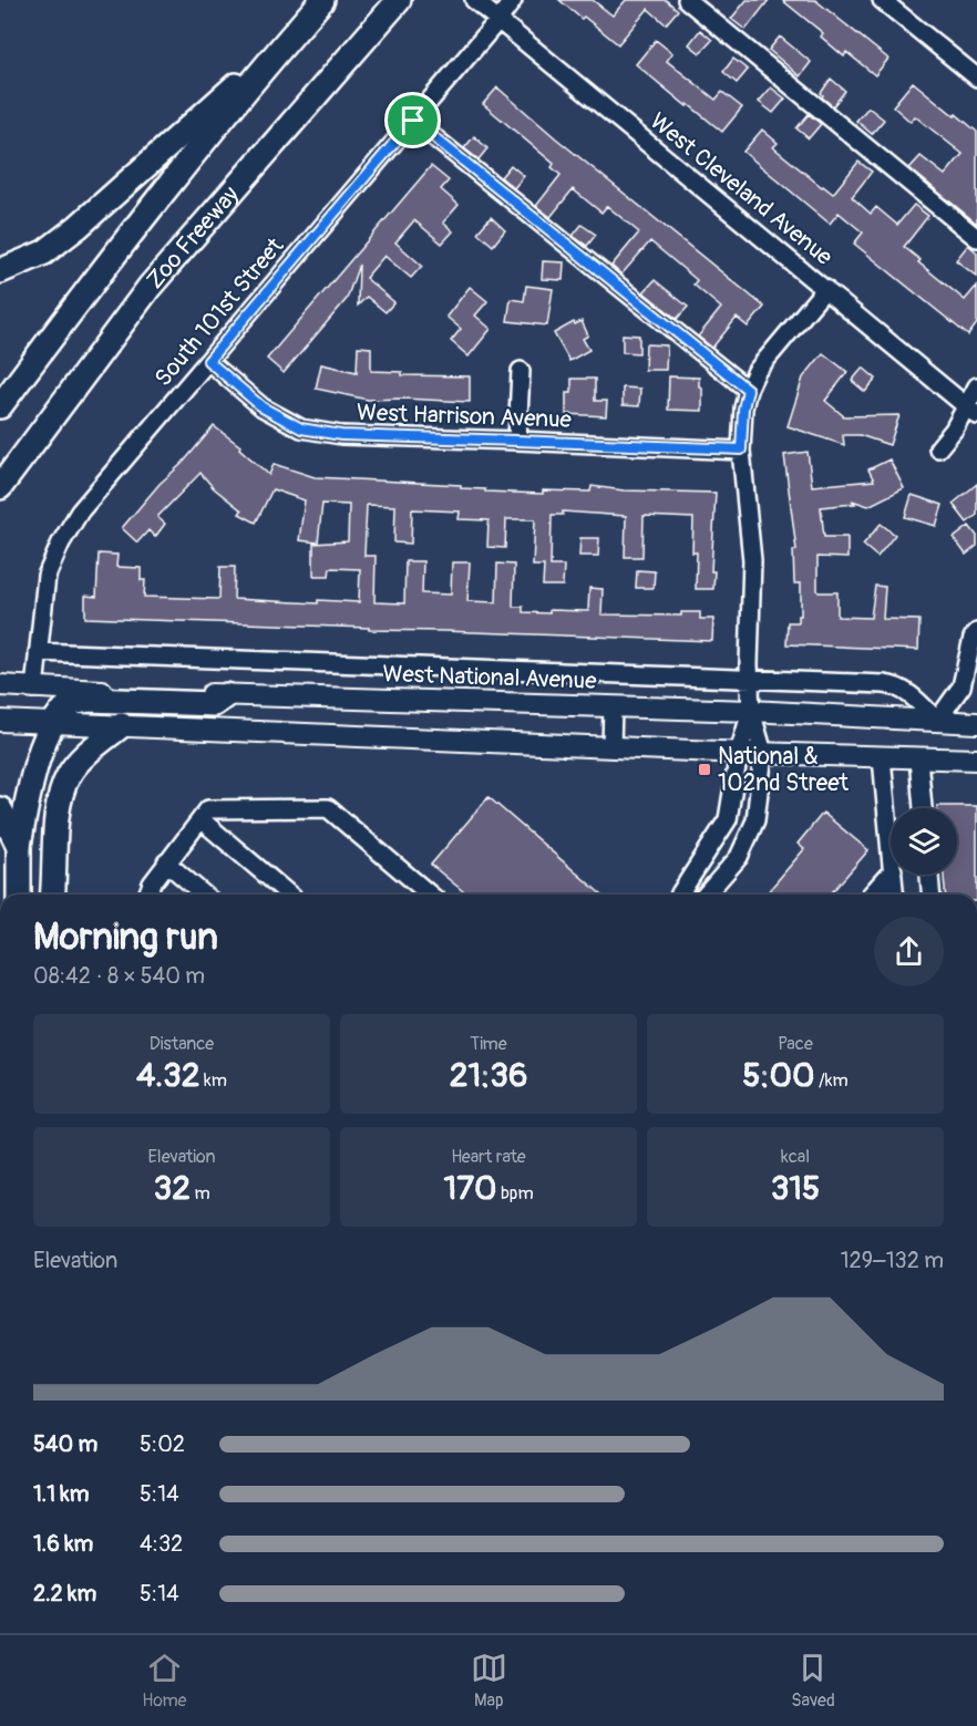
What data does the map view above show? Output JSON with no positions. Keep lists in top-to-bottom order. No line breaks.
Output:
{"streets":{"highway":["Zoo Freeway"],"main road":["West National Avenue"],"street":["West Cleveland Avenue","South 101st Street","West Harrison Avenue"]},"crossings":[["West Cleveland Avenue","South 101st Street"],["South 101st Street","West Harrison Avenue"],["South 101st Street","West National Avenue"]],"places":{"transit":["National & 102nd Street"]},"page":{"heading":["Morning run","08:42 · 8 × 540 m"],"stats":[["Distance","4.32 km"],["Time","21:36"],["Pace","5:00 /km"],["Elevation","32 m"],["Heart rate","170 bpm"],["kcal","315"]],"chart":["Elevation","129–132 m"],"list":[{"name":"540 m","note":"5:02"},{"name":"1.1 km","note":"5:14"},{"name":"1.6 km","note":"4:32"},{"name":"2.2 km","note":"5:14"}],"tabs":["Home","Map","Saved"]}}
